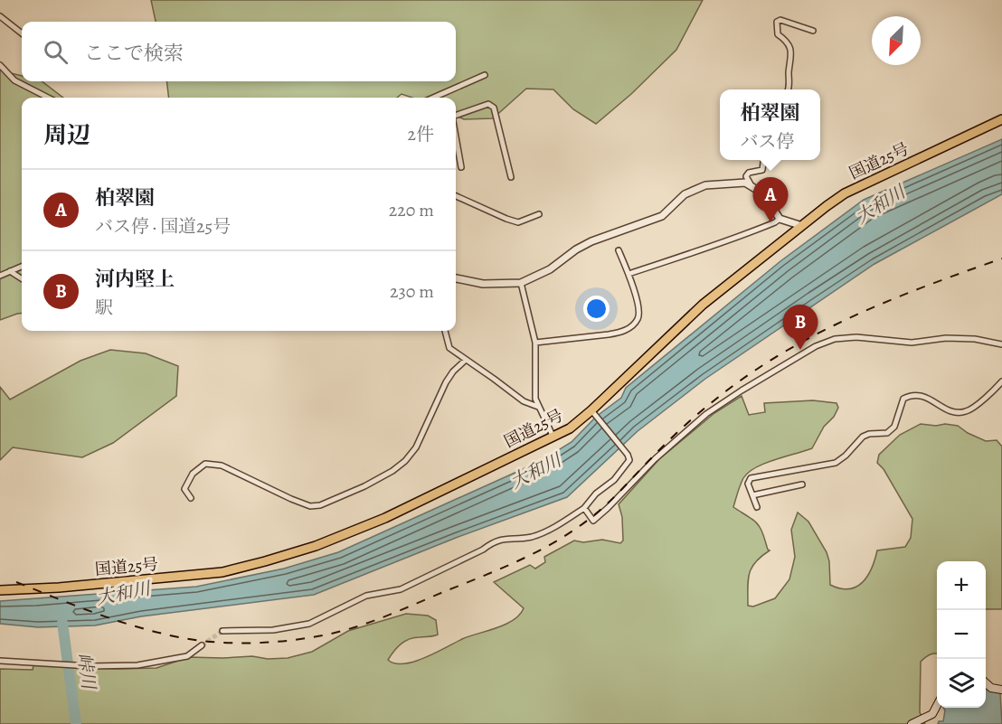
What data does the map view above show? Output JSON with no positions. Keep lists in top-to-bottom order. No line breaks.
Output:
{"streets":{"highway":["国道25号"]},"water":["大和川","峠川"],"north":"bottom left","page":{"search":"ここで検索","popup":["柏翠園","バス停"],"heading":["周辺","2件"],"list":[{"mark":"A","name":"柏翠園","note":"バス停 · 国道25号","value":"220 m"},{"mark":"B","name":"河内堅上","note":"駅","value":"230 m"}],"pins":["A","B"],"map_buttons":["+","−"]}}
